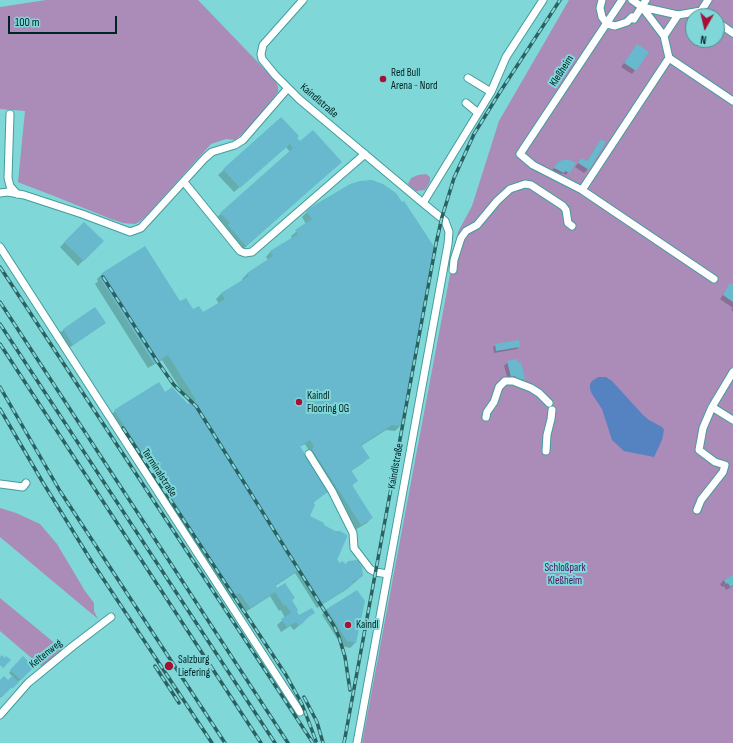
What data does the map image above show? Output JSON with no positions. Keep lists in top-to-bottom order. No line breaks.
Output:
{"streets":{"street":["Kleßheim","Kaindlstraße","Terminalstraße","Keltenweg"]},"parks":["Schloßpark Kleßheim"],"places":["Red Bull Arena - Nord","Kaindl Flooring OG","Kaindl","Salzburg Liefering"],"scale_bar":"100 m","north":"bottom"}
